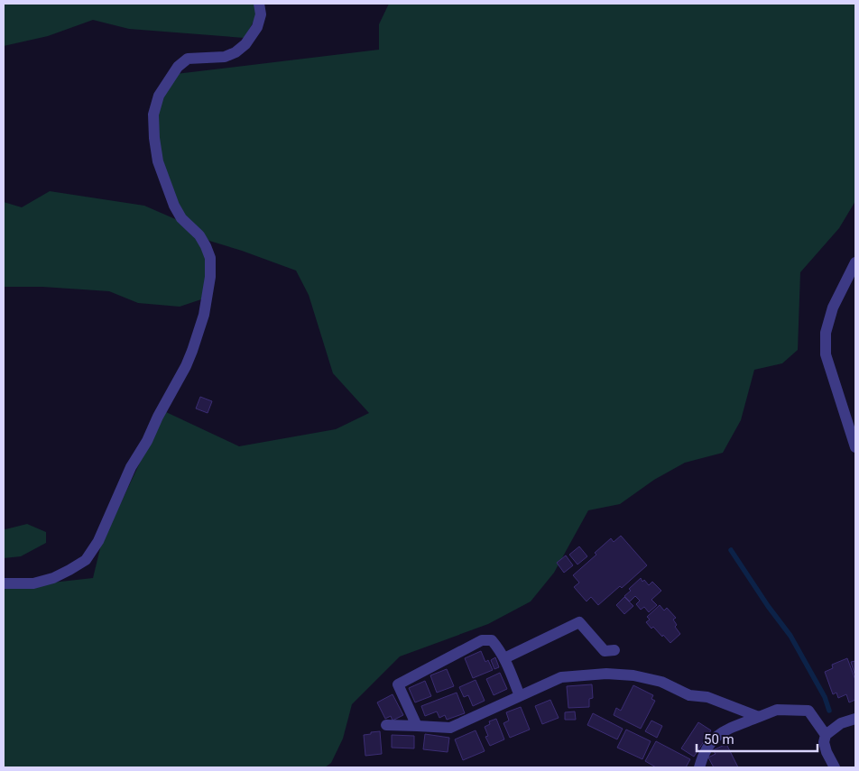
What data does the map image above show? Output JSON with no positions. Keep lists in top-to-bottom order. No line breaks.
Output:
{"scale_bar":"50 m"}
